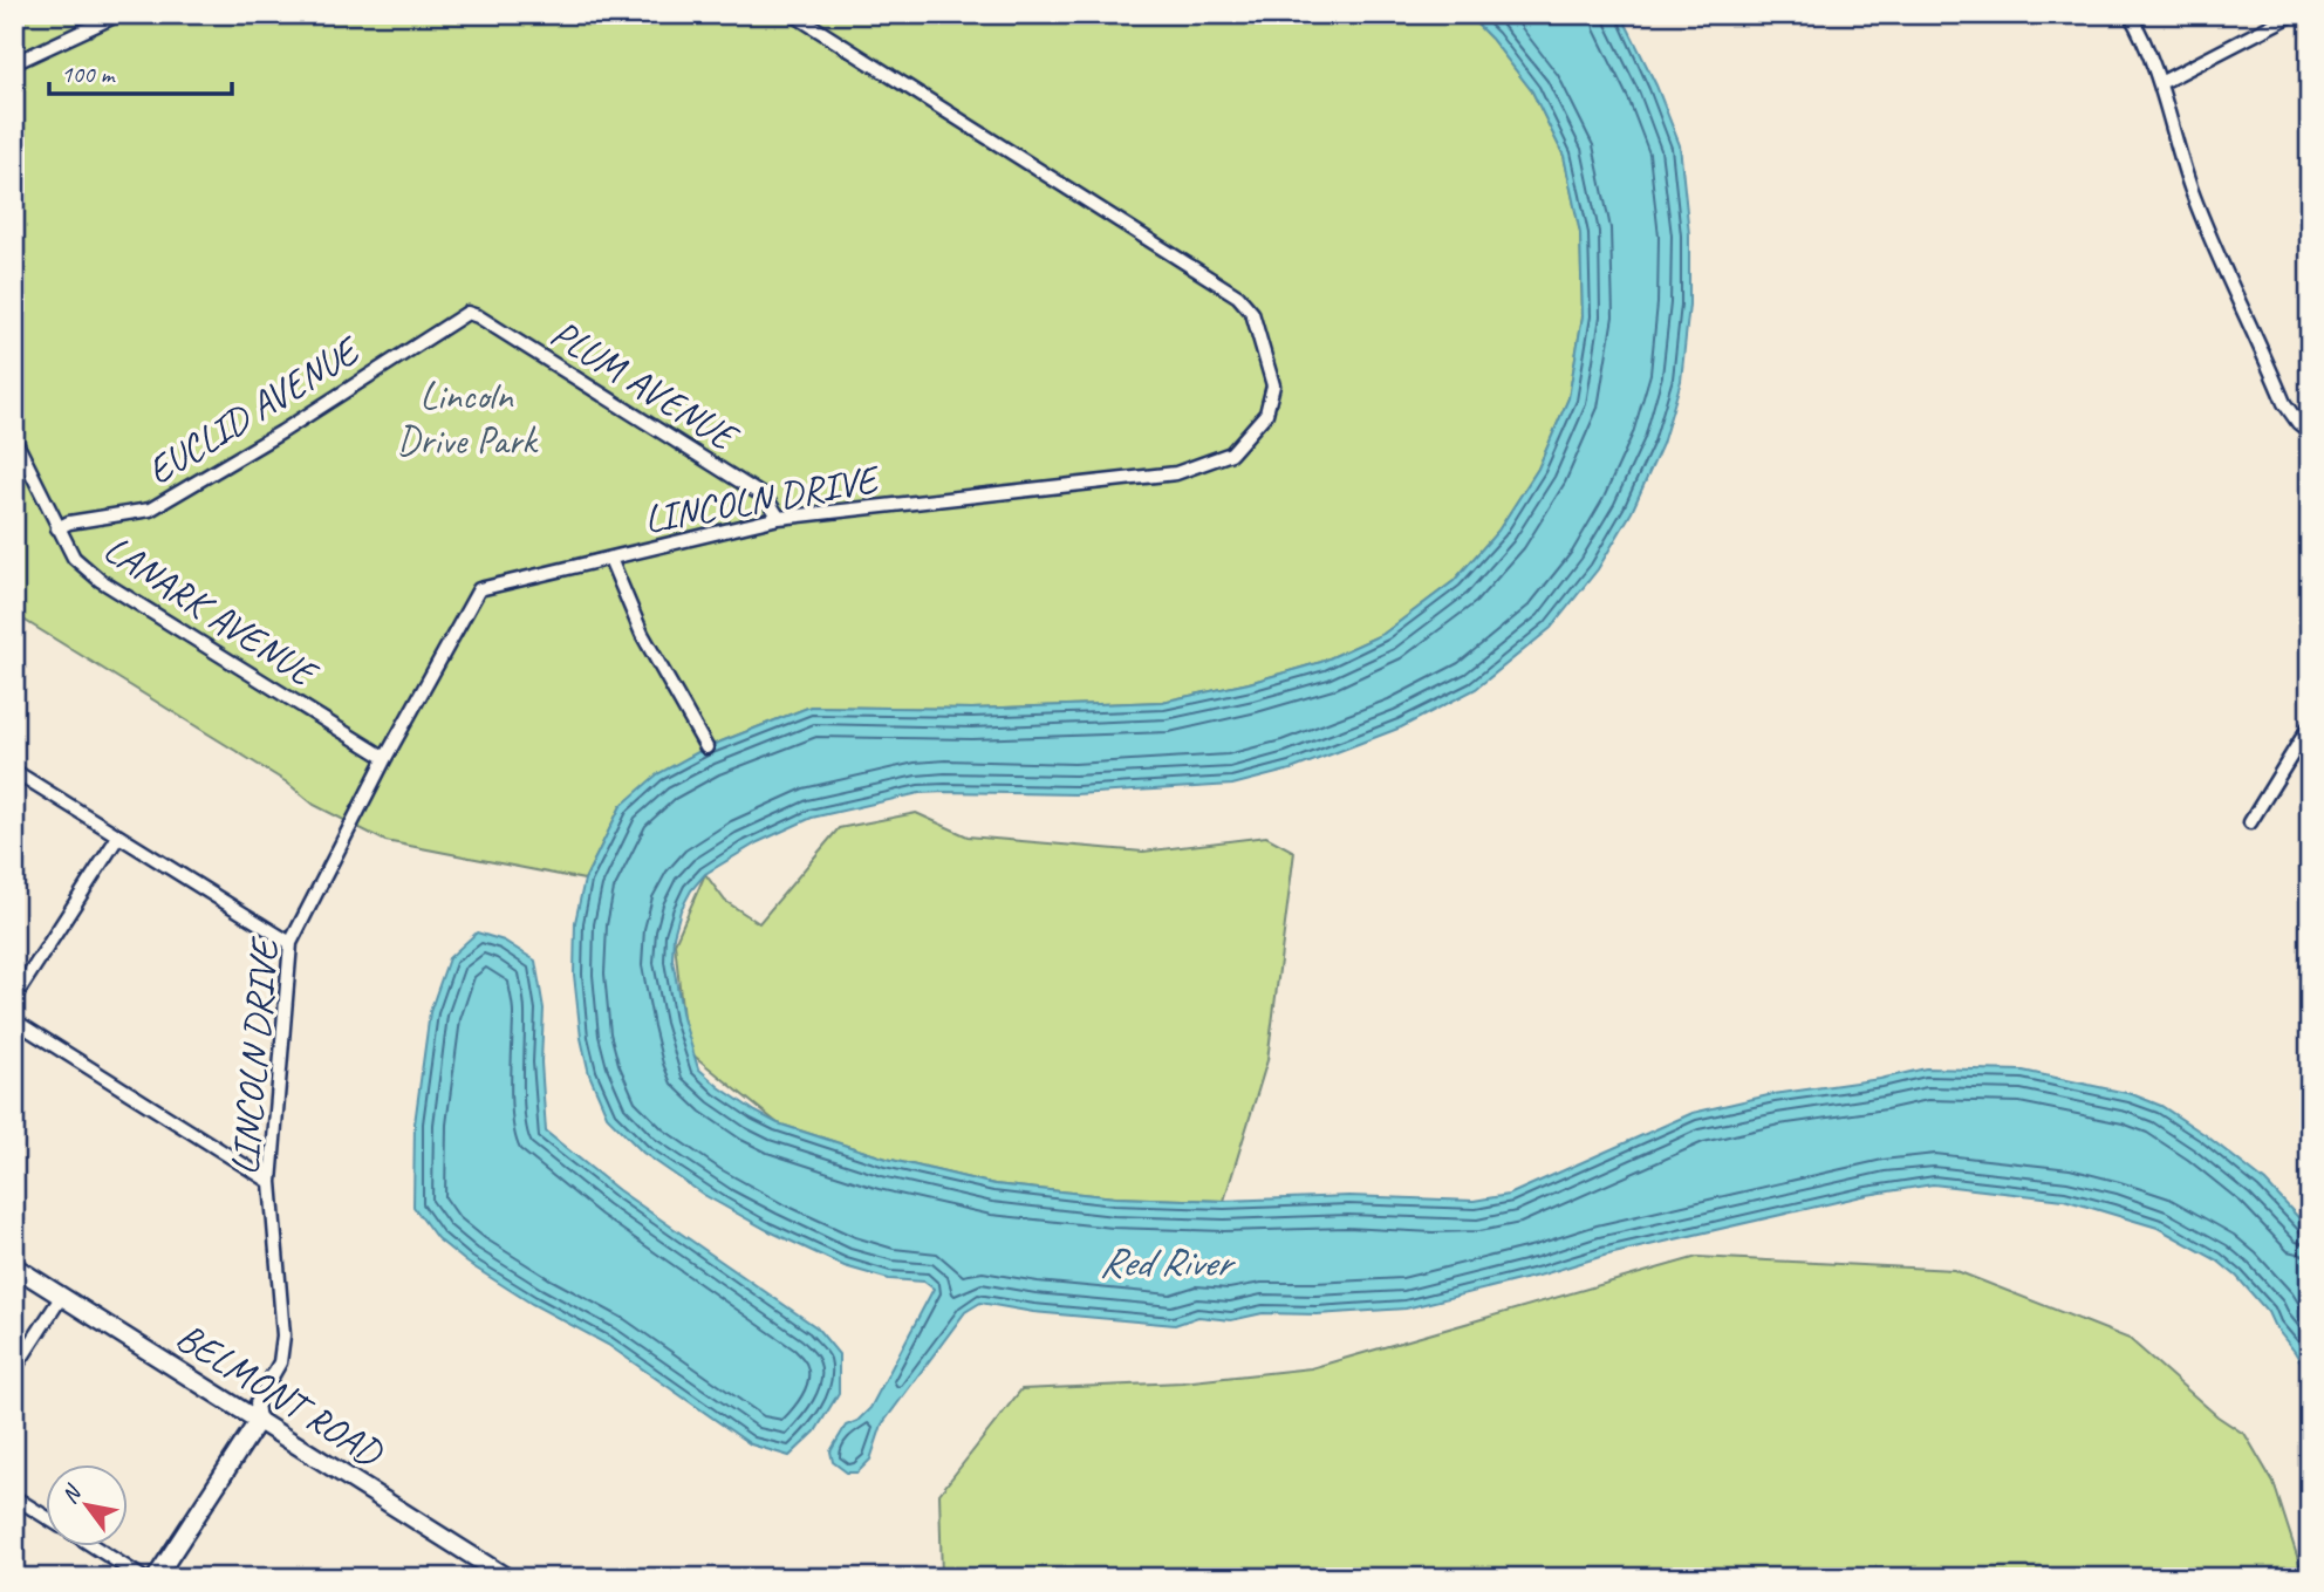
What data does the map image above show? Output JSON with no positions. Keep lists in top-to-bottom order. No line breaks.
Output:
{"streets":{"street":["PLUM AVENUE","EUCLID AVENUE","LINCOLN DRIVE","LANARK AVENUE","BELMONT ROAD"]},"crossings":[["PLUM AVENUE","EUCLID AVENUE"],["PLUM AVENUE","LINCOLN DRIVE"],["EUCLID AVENUE","LANARK AVENUE"],["LINCOLN DRIVE","LANARK AVENUE"],["LINCOLN DRIVE","BELMONT ROAD"]],"water":["Red River"],"parks":["Lincoln Drive Park"],"scale_bar":"100 m","north":"top left"}
